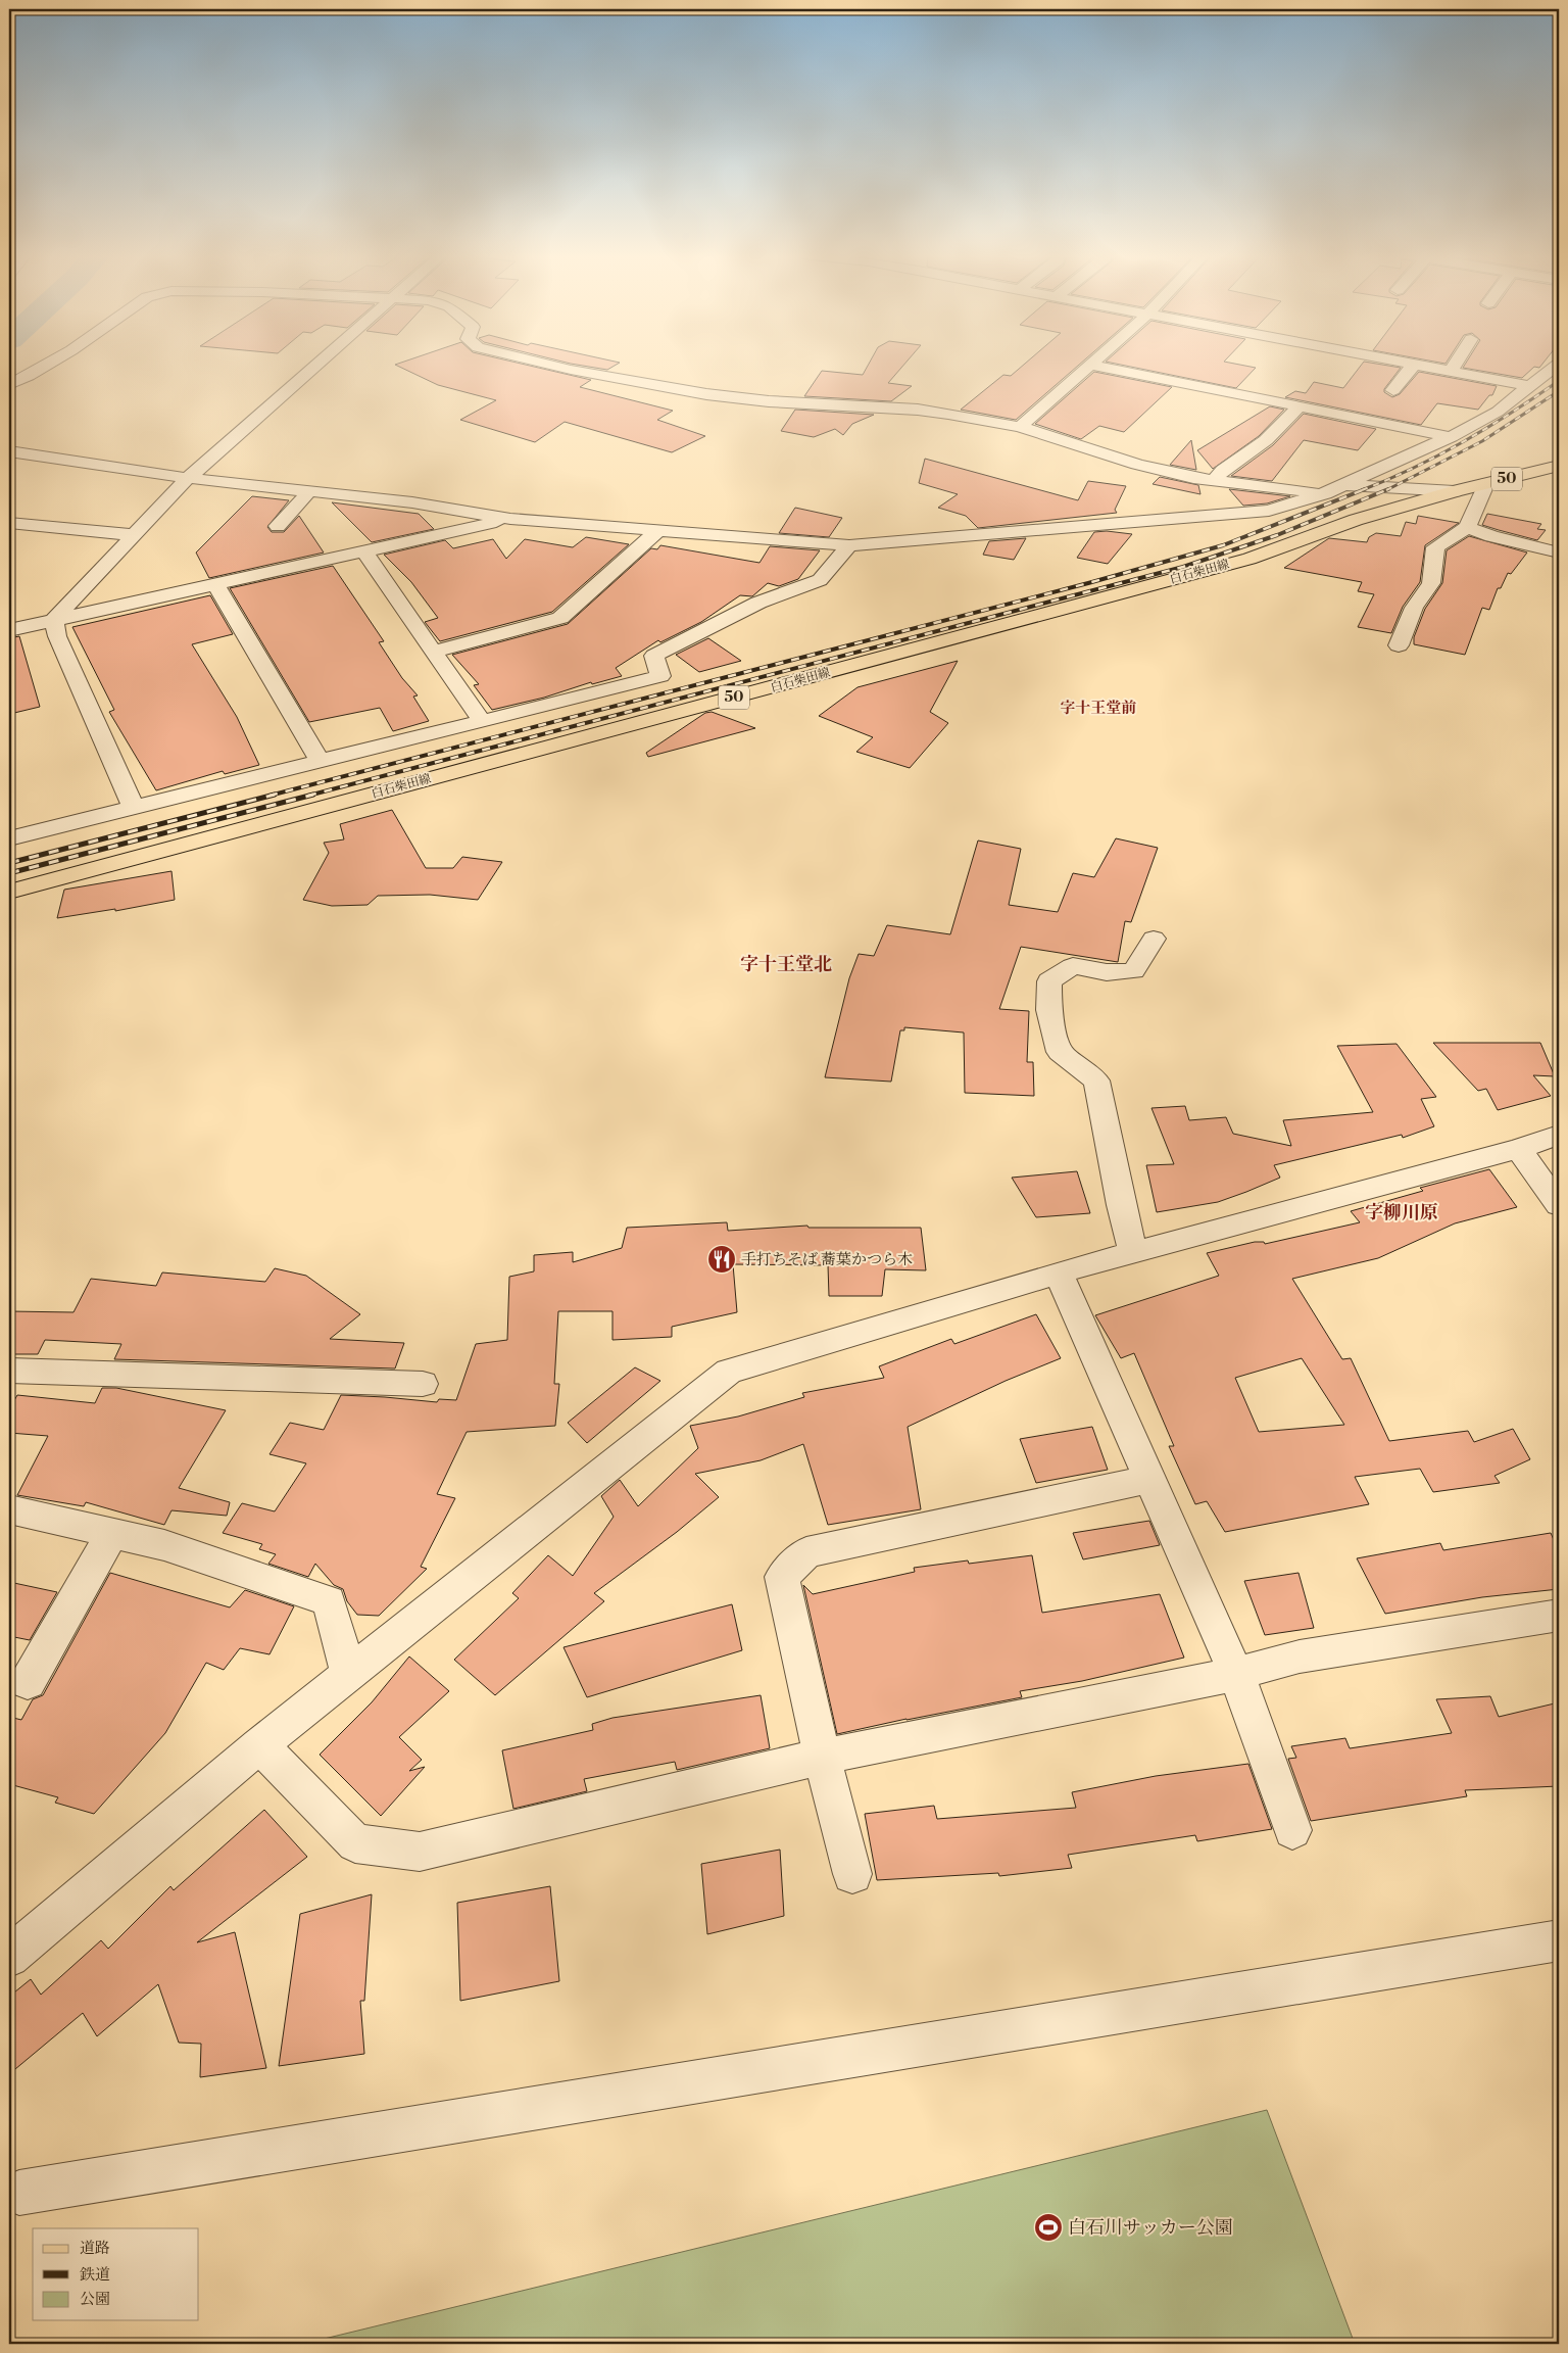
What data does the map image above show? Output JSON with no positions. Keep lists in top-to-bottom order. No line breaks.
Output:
{"streets":{"main road":["50","白石柴田線"]},"districts":["字十王堂前","字十王堂北","字柳川原"],"places":{"restaurant":["手打ちそば 蕎葉かつら木"],"sports":["白石川サッカー公園"]},"legend":["道路","鉄道","公園"]}
